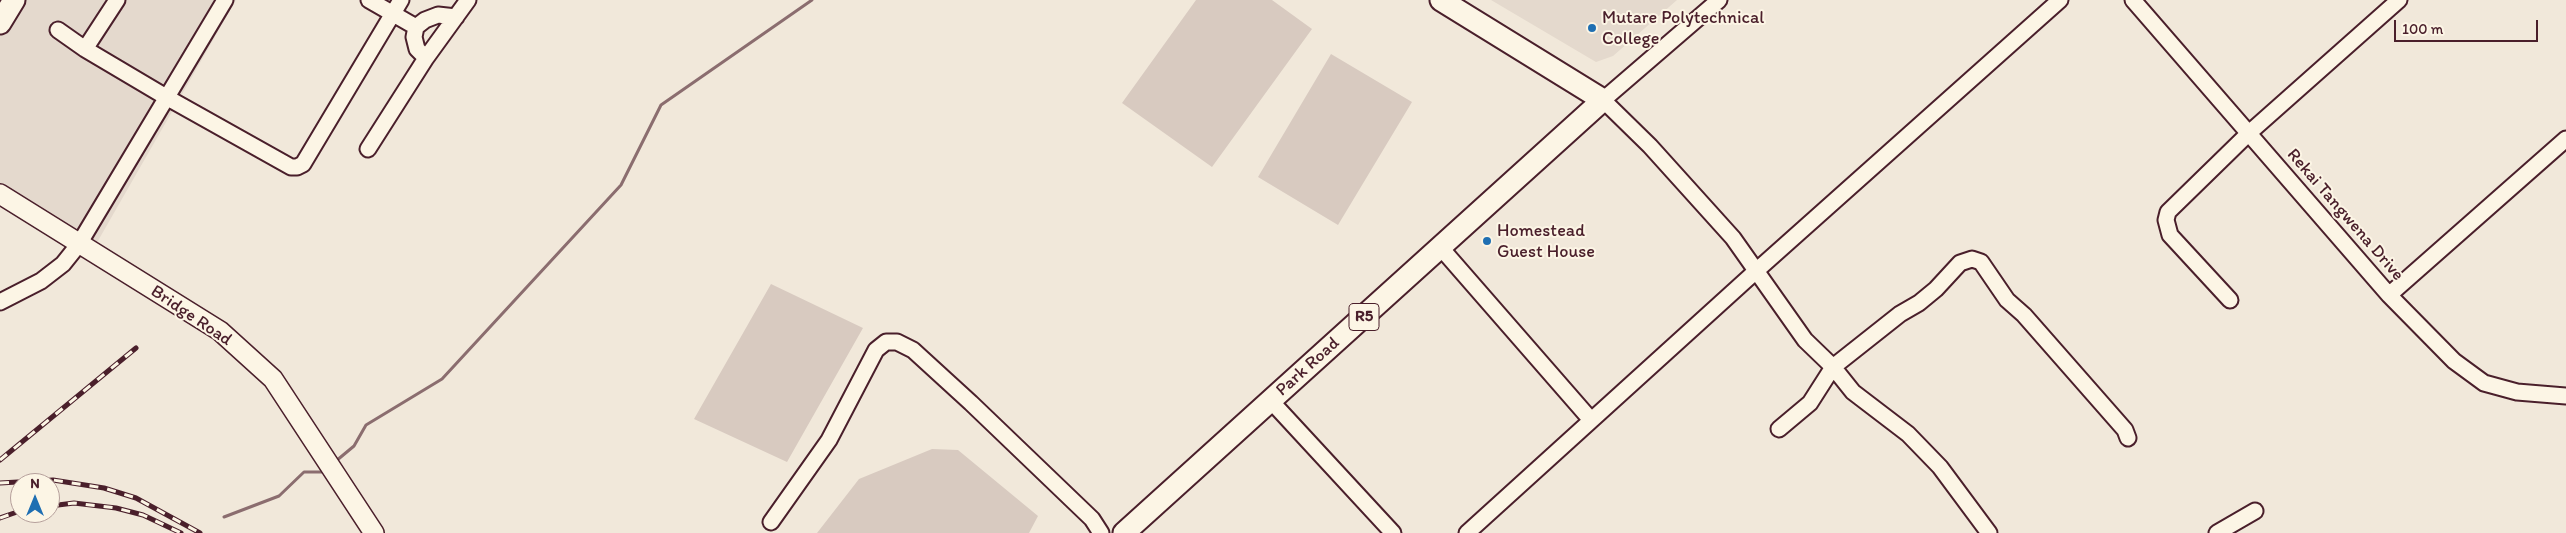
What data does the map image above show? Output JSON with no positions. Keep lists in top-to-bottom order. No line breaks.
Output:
{"streets":{"highway":["R5","Park Road"],"main road":["Bridge Road"],"street":["Rekai Tangwena Drive"]},"places":["Mutare Polytechnical College","Homestead Guest House"],"scale_bar":"100 m","north":"top"}
